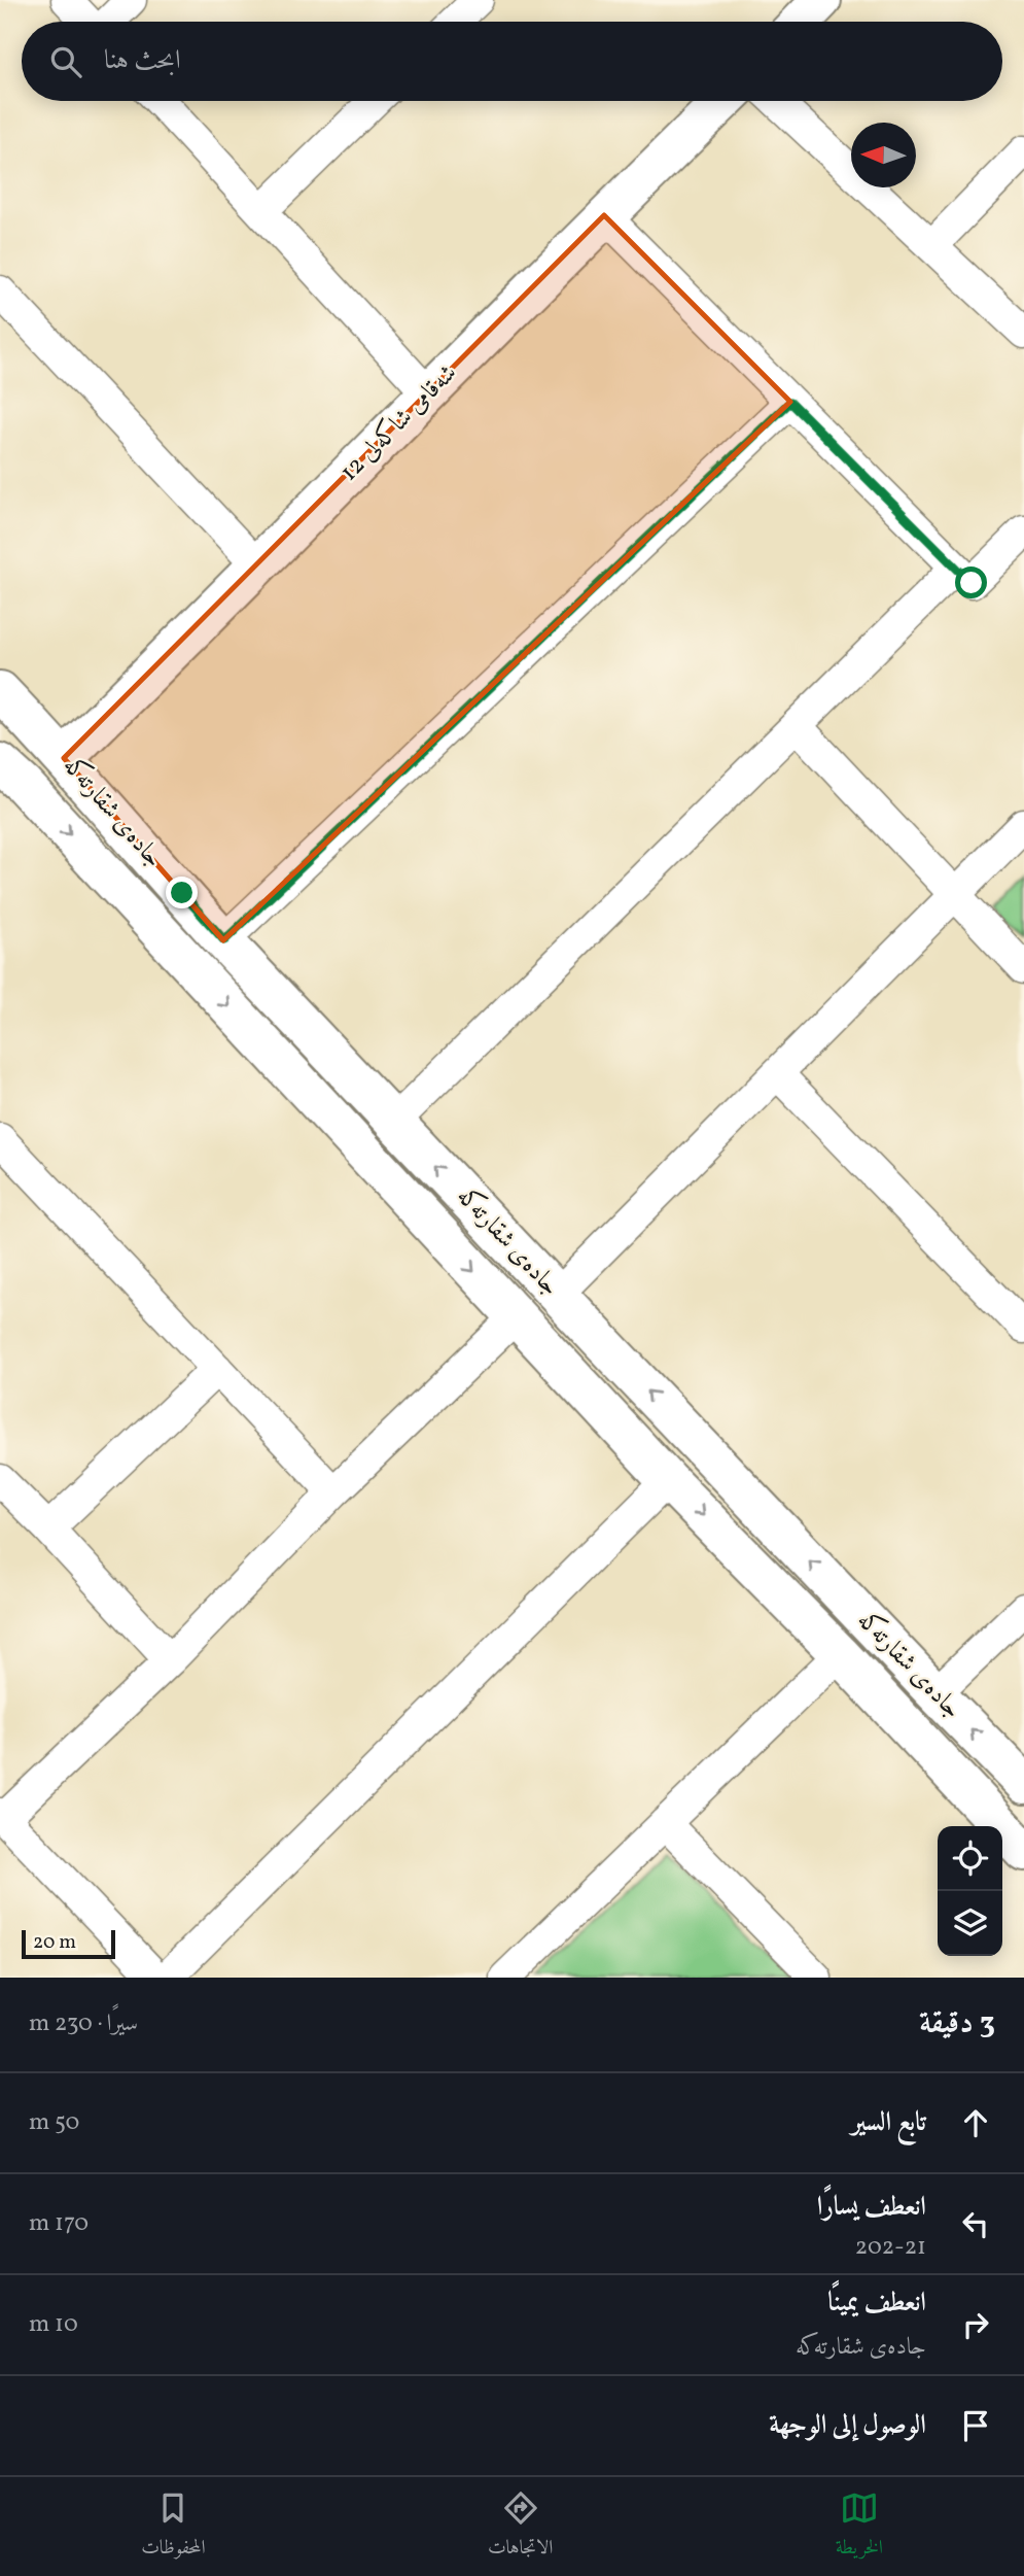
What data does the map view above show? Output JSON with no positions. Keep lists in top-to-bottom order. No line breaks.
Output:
{"streets":{"main road":["شەقامی شاکەلی 12","جادەی شقارتەکە"]},"crossings":[["شەقامی شاکەلی 12","جادەی شقارتەکە"]],"scale_bar":"20 m","north":"left","page":{"search":"ابحث هنا","scale":"20 m","heading":["3 دقيقة","سيرًا · 230 m"],"list":[["تابع السير","50 m"],["انعطف يسارًا","202-21","170 m"],["انعطف يمينًا","جادەی شقارتەکە","10 m"],"الوصول إلى الوجهة"],"nav":["الخريطة","الاتجاهات","المحفوظات"]}}
